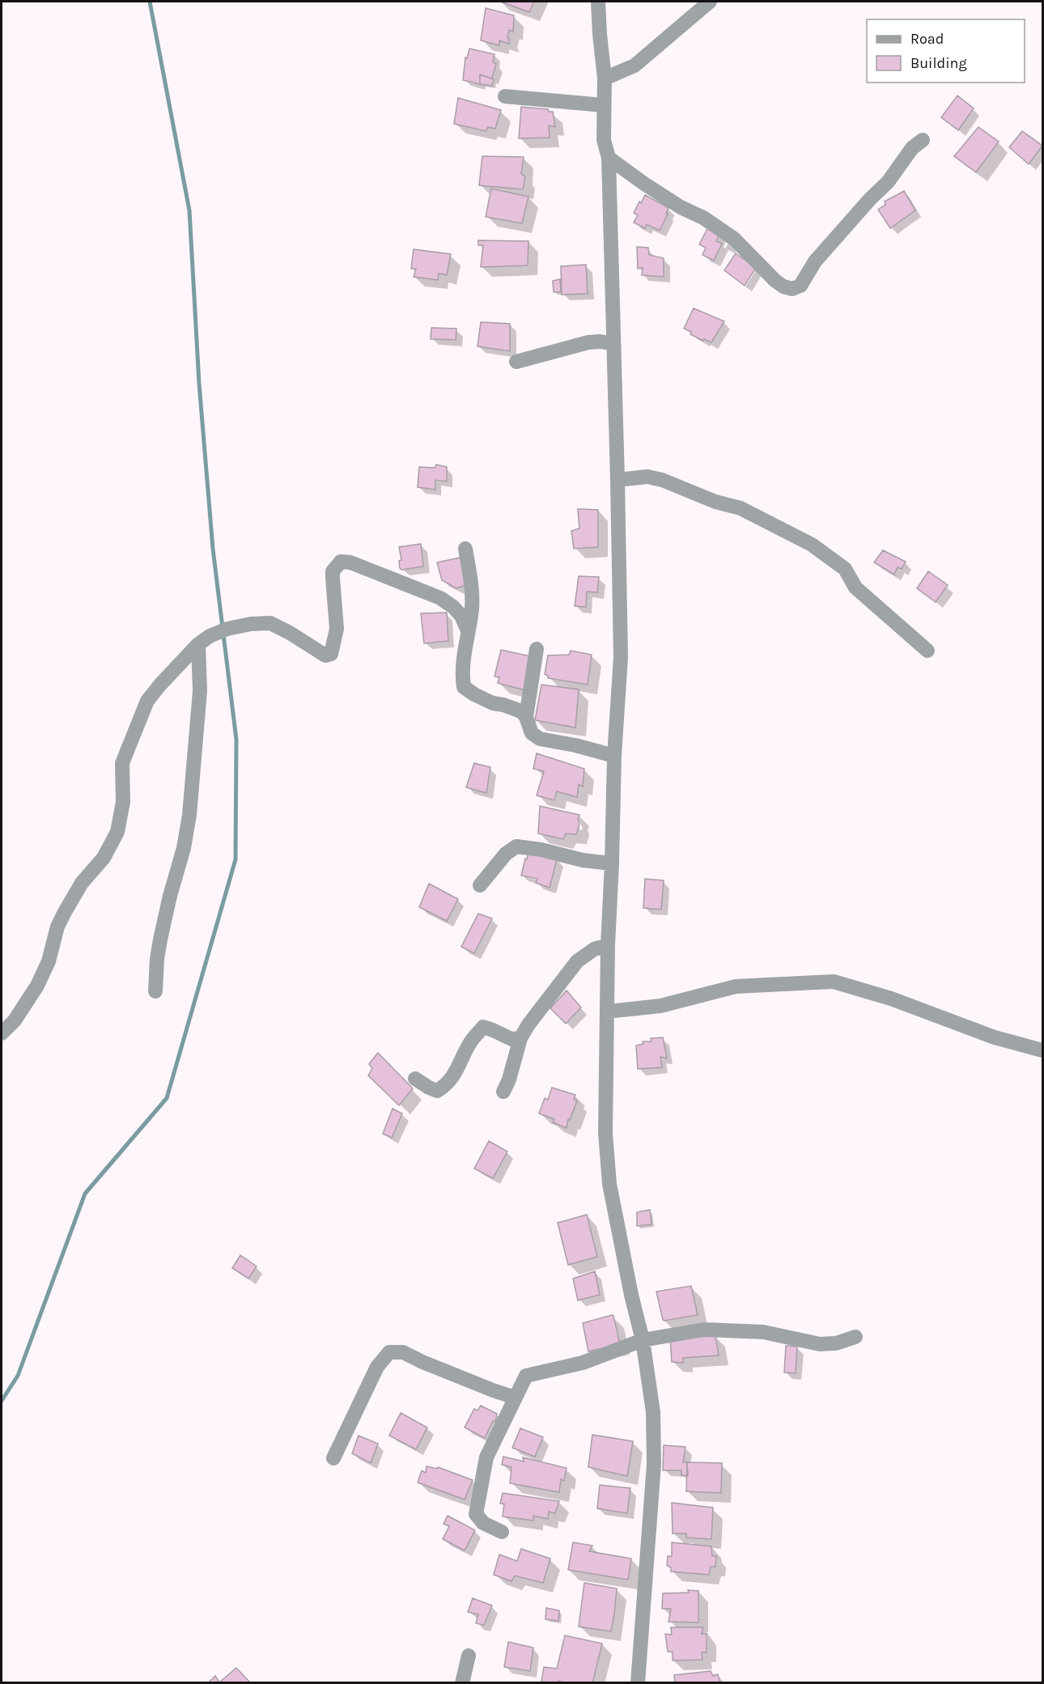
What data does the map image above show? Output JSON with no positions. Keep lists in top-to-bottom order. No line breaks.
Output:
{"legend":["Road","Building"]}
